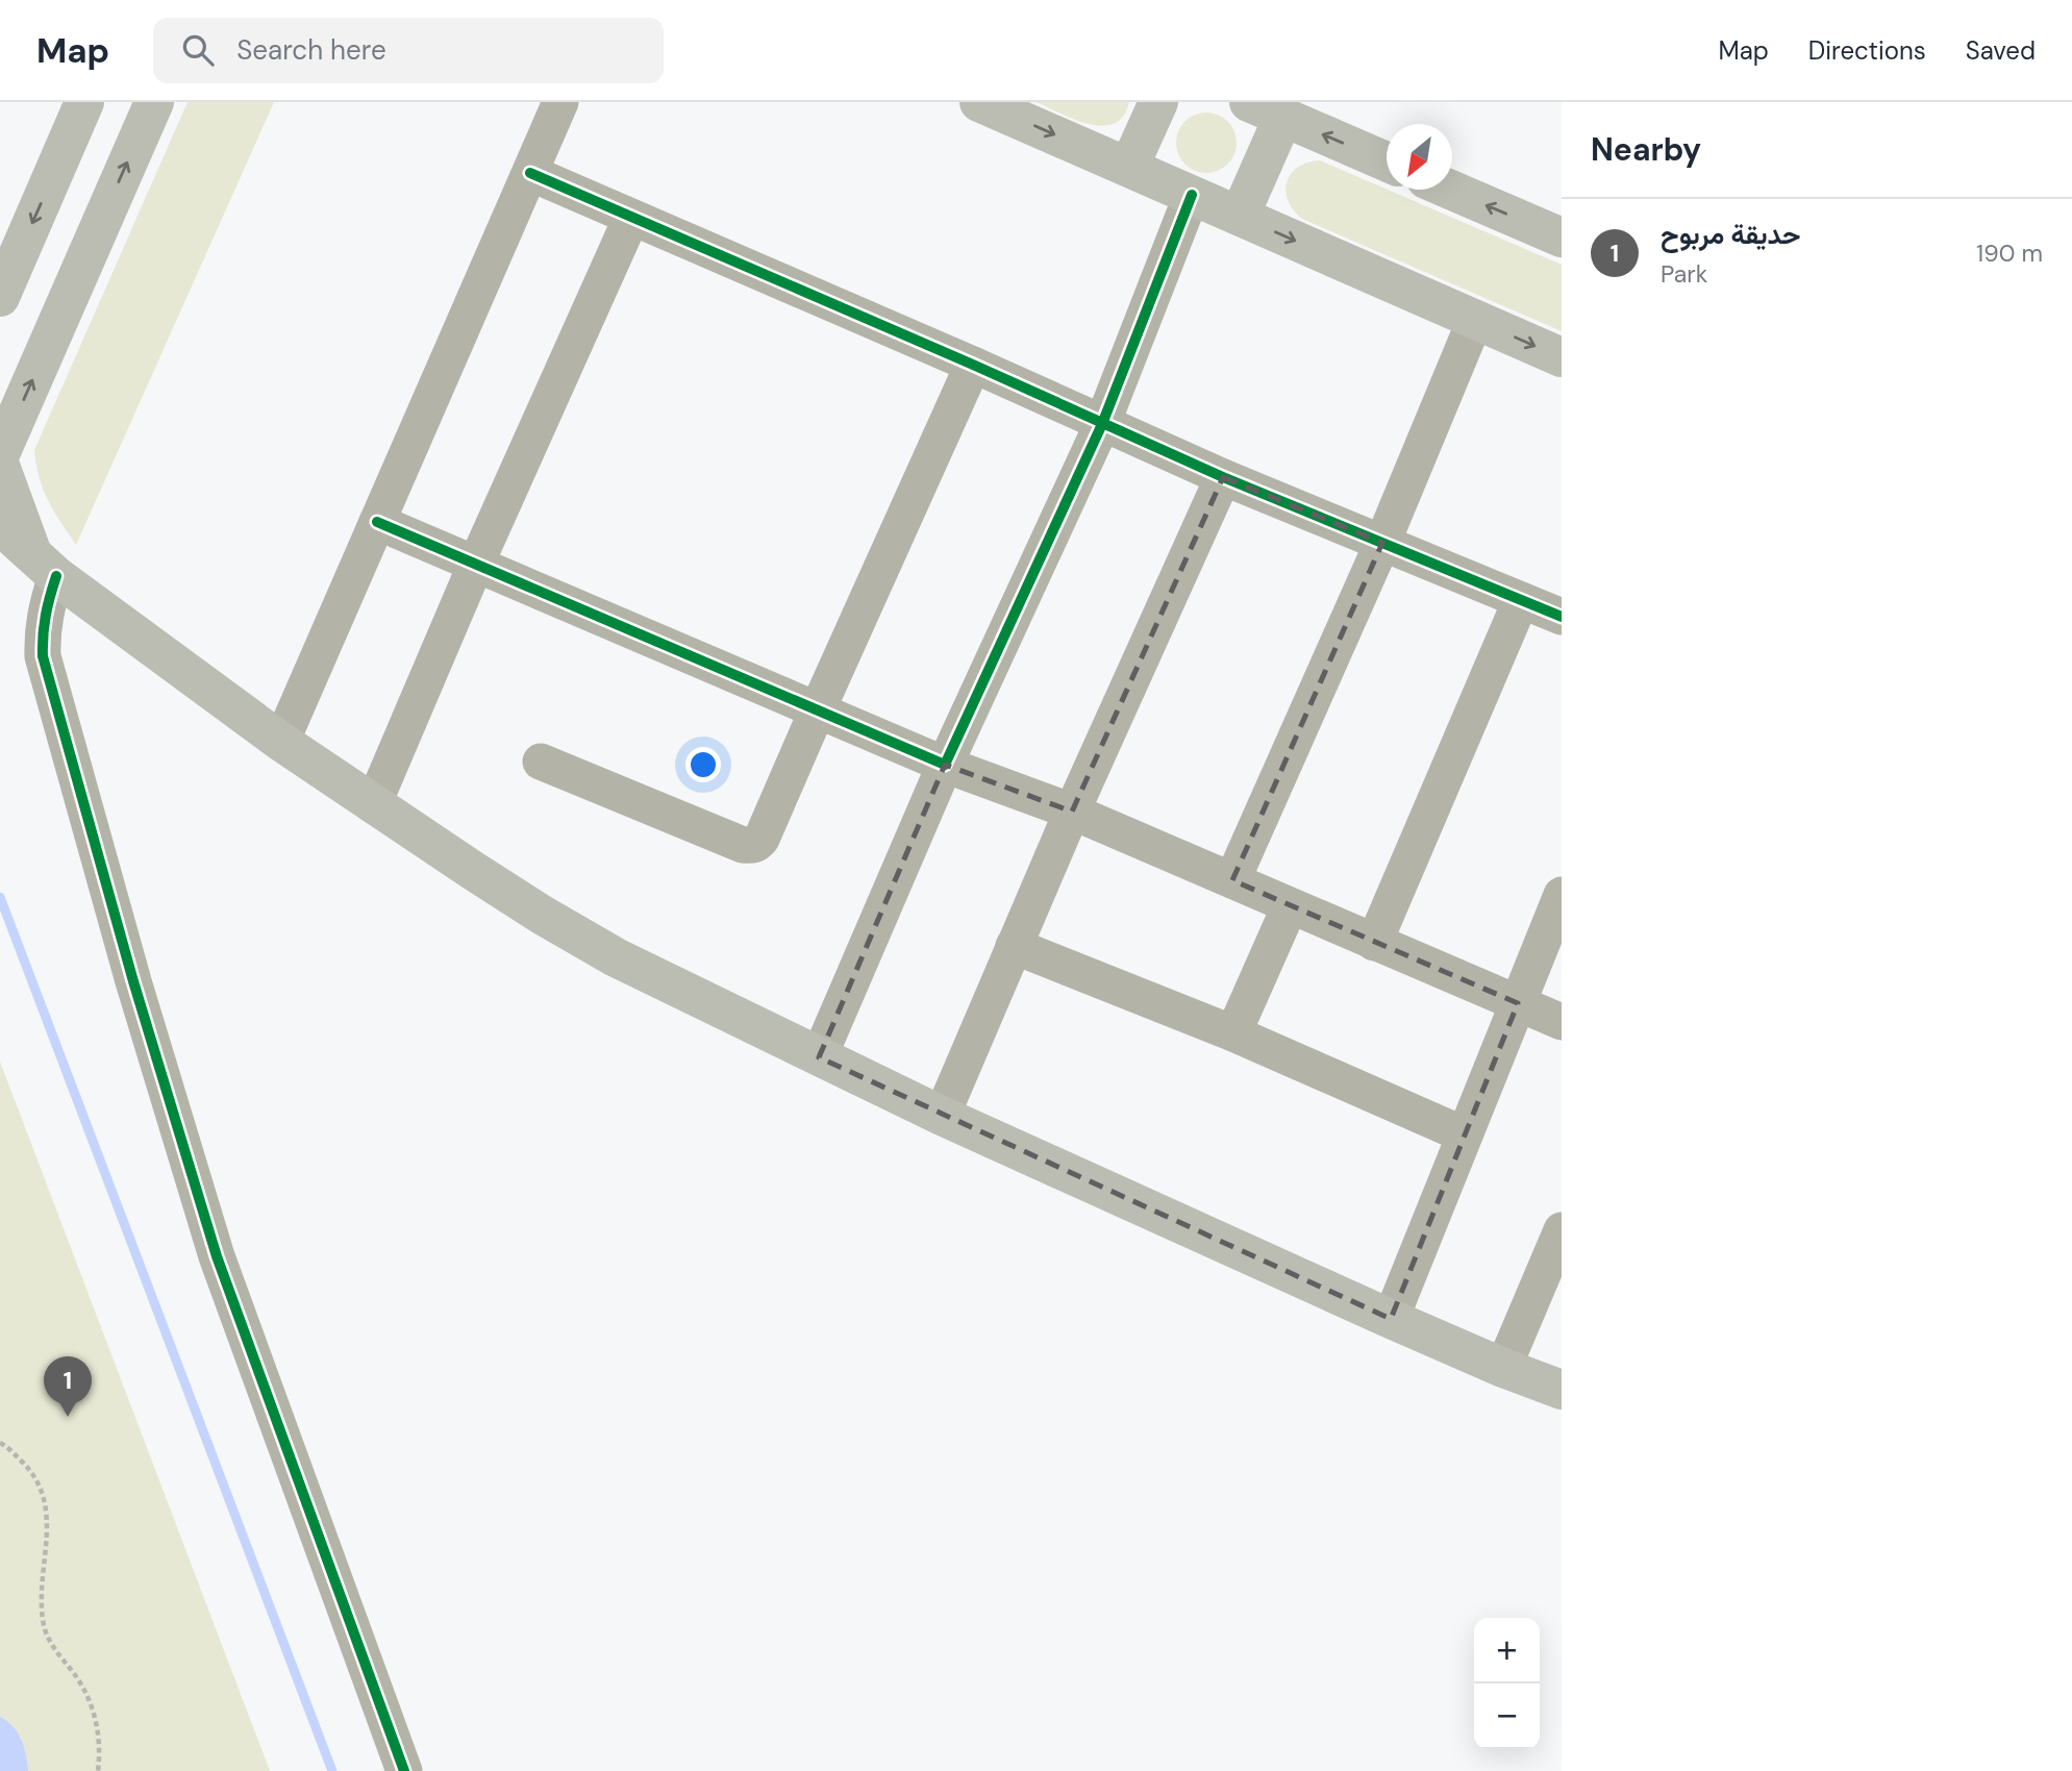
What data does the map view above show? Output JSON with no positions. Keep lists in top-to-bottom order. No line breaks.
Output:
{"north":"bottom left","page":{"header":"Map","search":"Search here","nav":["Map","Directions","Saved"],"heading":"Nearby","list":[{"mark":"1","name":"حديقة مربوح","note":"Park","value":"190 m"}],"pins":"1","map_buttons":["+","−"]}}
